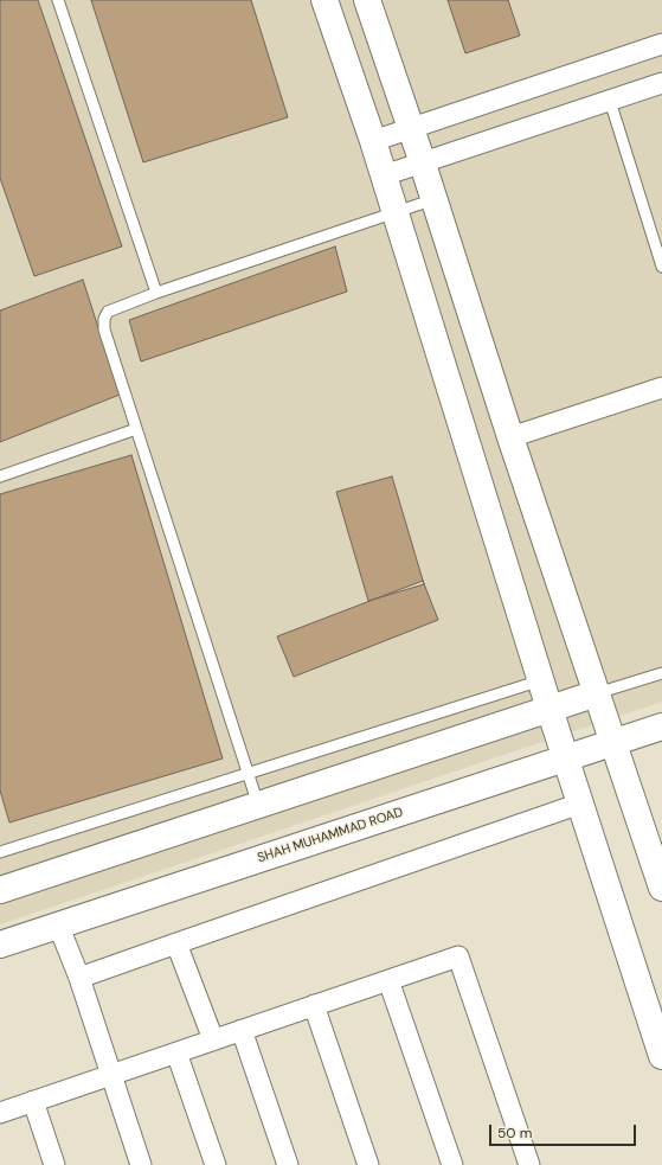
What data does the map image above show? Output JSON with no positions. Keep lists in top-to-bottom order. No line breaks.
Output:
{"streets":{"street":["SHAH MUHAMMAD ROAD"]},"scale_bar":"50 m"}
